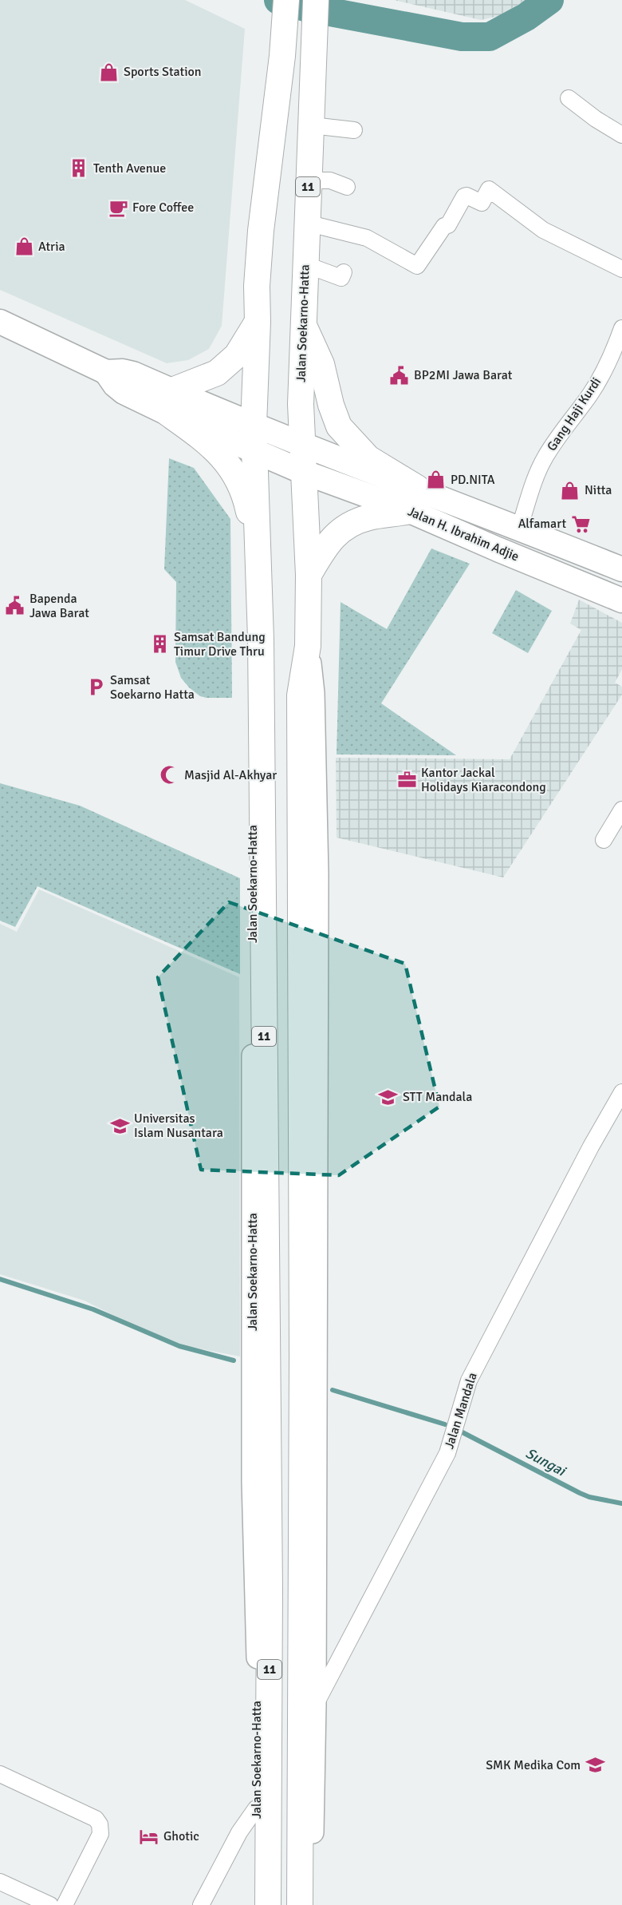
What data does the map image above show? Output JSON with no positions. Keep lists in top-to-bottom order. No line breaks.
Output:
{"streets":{"highway":["11","Jalan Soekarno-Hatta"],"main road":["Jalan H. Ibrahim Adjie"],"street":["Gang Haji Kurdi","Jalan Mandala"]},"crossings":[["Jalan Soekarno-Hatta","Jalan H. Ibrahim Adjie"],["Jalan Soekarno-Hatta","Jalan Mandala"],["Gang Haji Kurdi","Jalan H. Ibrahim Adjie"]],"water":["Sungai"],"places":{"shop":["Sports Station","Atria","PD.NITA","Nitta"],"building":["Tenth Avenue","Samsat Bandung Timur Drive Thru"],"cafe":["Fore Coffee"],"public building":["BP2MI Jawa Barat","Bapenda Jawa Barat"],"supermarket":["Alfamart"],"parking":["Samsat Soekarno Hatta"],"mosque":["Masjid Al-Akhyar"],"office":["Kantor Jackal Holidays Kiaracondong"],"school or university":["STT Mandala","Universitas Islam Nusantara","SMK Medika Com"],"hotel":["Ghotic"]}}
